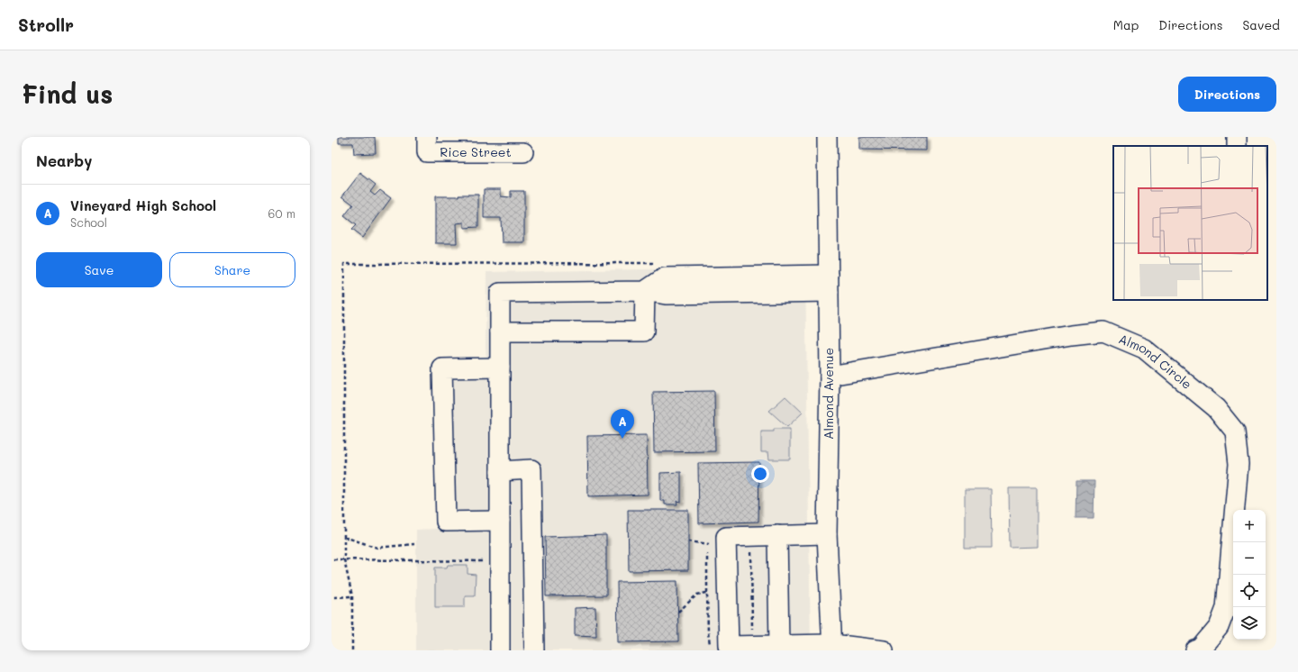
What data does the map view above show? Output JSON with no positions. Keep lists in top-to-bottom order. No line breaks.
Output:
{"streets":{"street":["Rice Street","Almond Circle","Almond Avenue"]},"crossings":[["Almond Circle","Almond Avenue"]],"page":{"header":"Strollr","nav":["Map","Directions","Saved"],"buttons":["Directions",["Save","Share"]],"title":"Find us","heading":"Nearby","list":[{"mark":"A","name":"Vineyard High School","note":"School","value":"60 m"}],"pins":"A","map_buttons":["+","−"]}}
